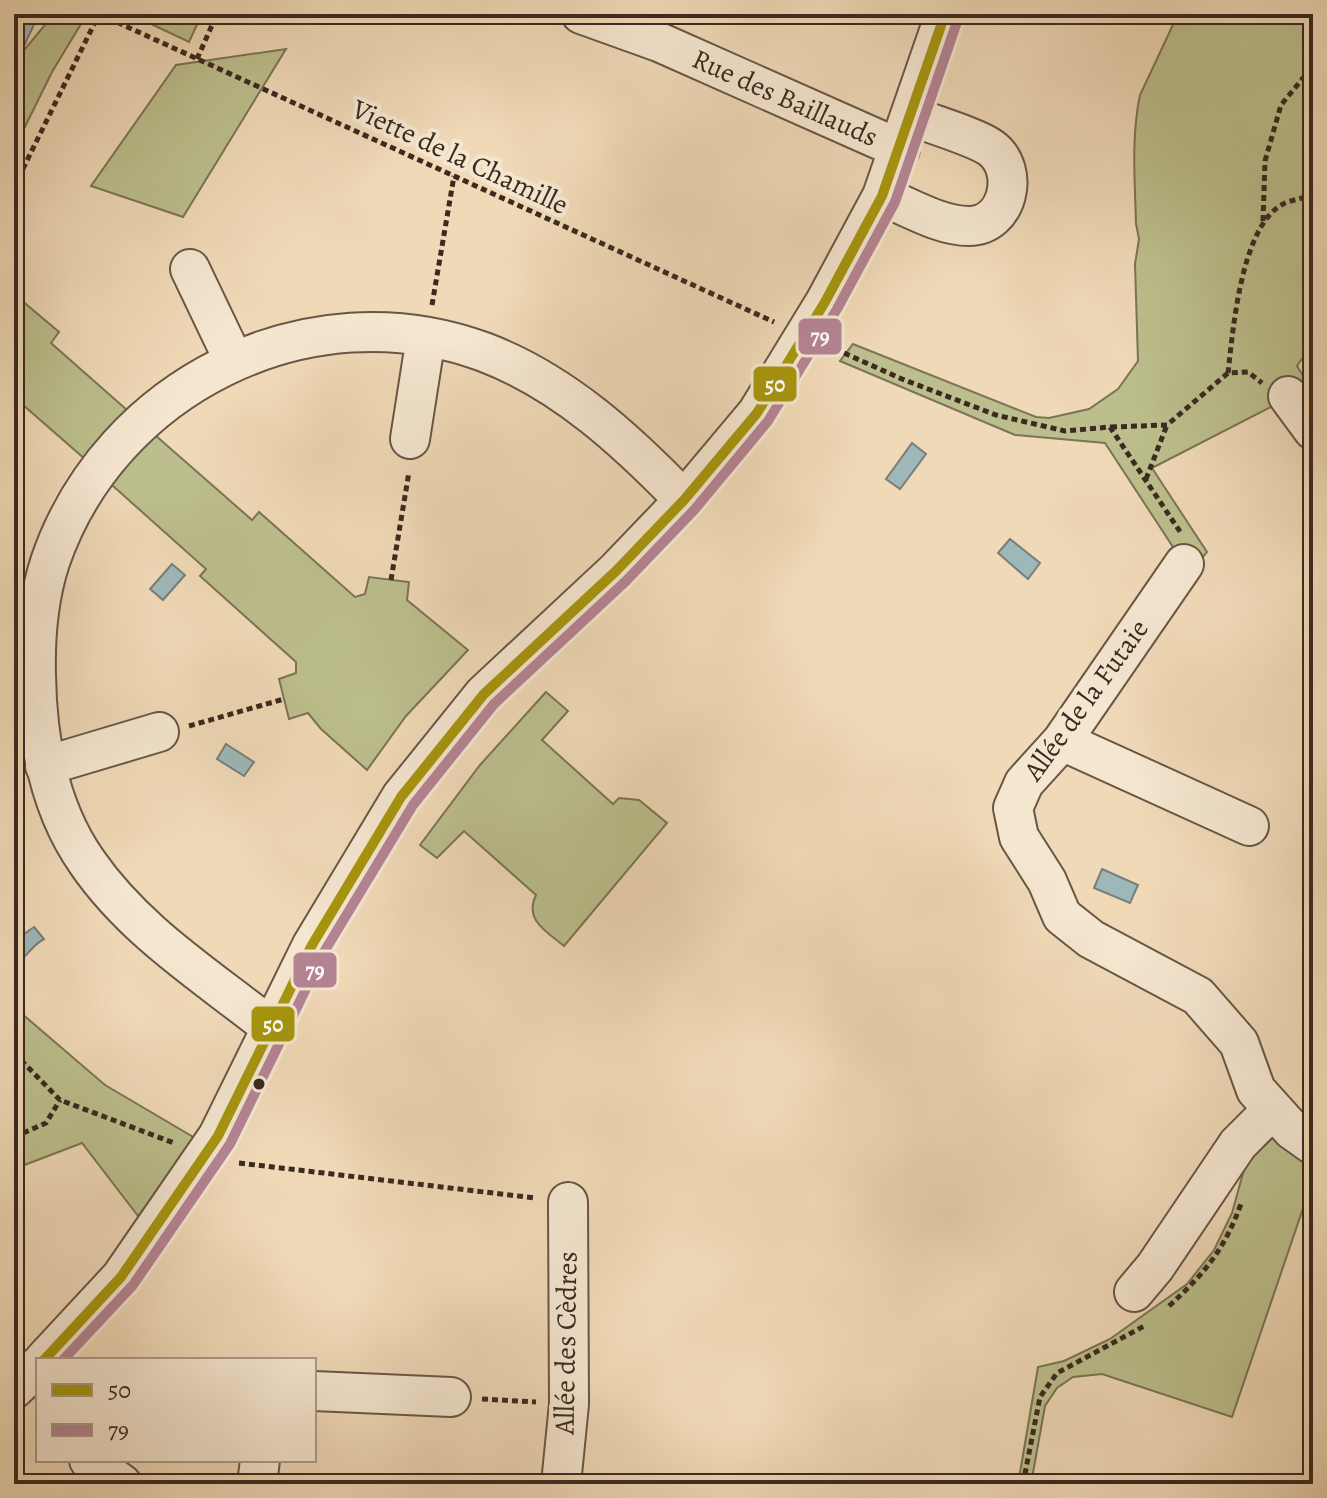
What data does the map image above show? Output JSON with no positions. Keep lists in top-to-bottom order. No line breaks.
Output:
{"streets":{"street":["Rue des Baillauds","Allée de la Futaie","Allée des Cèdres"],"path":["Viette de la Chamille"]},"lines":["transit line 50","transit line 79"],"legend":["50","79"]}
